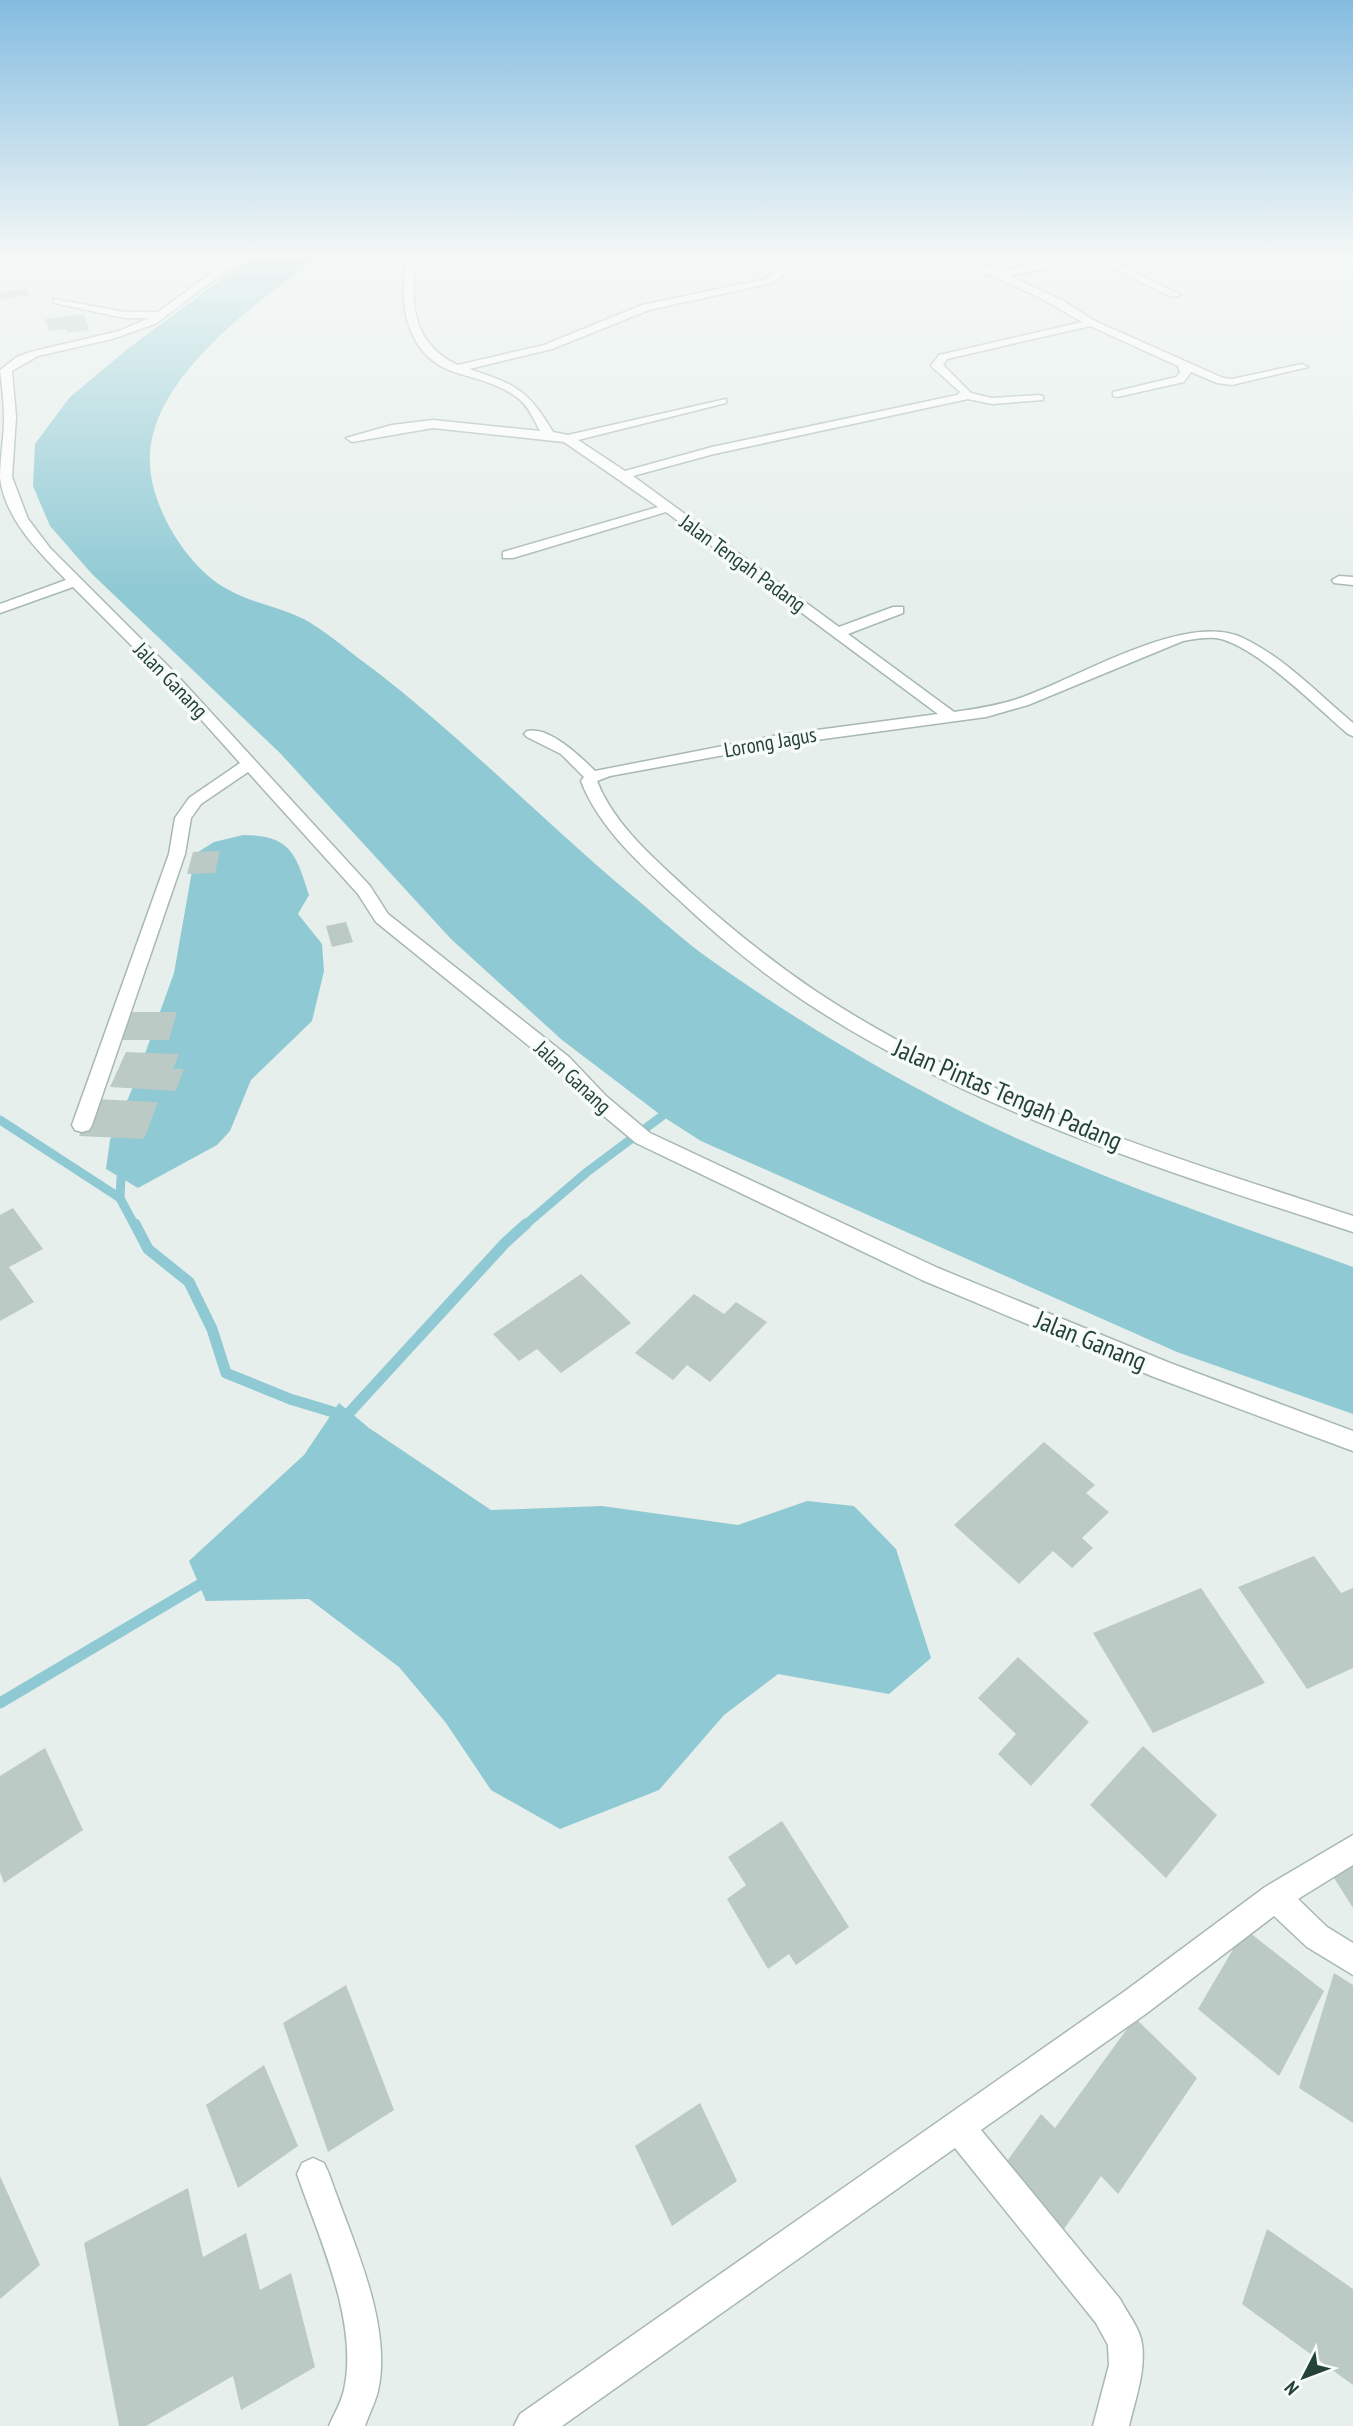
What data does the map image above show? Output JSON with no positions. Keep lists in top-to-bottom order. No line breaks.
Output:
{"streets":{"street":["Jalan Tengah Padang","Jalan Ganang","Lorong Jagus","Jalan Pintas Tengah Padang"]},"crossings":[["Jalan Tengah Padang","Lorong Jagus"],["Lorong Jagus","Jalan Pintas Tengah Padang"]],"north":"bottom left"}
